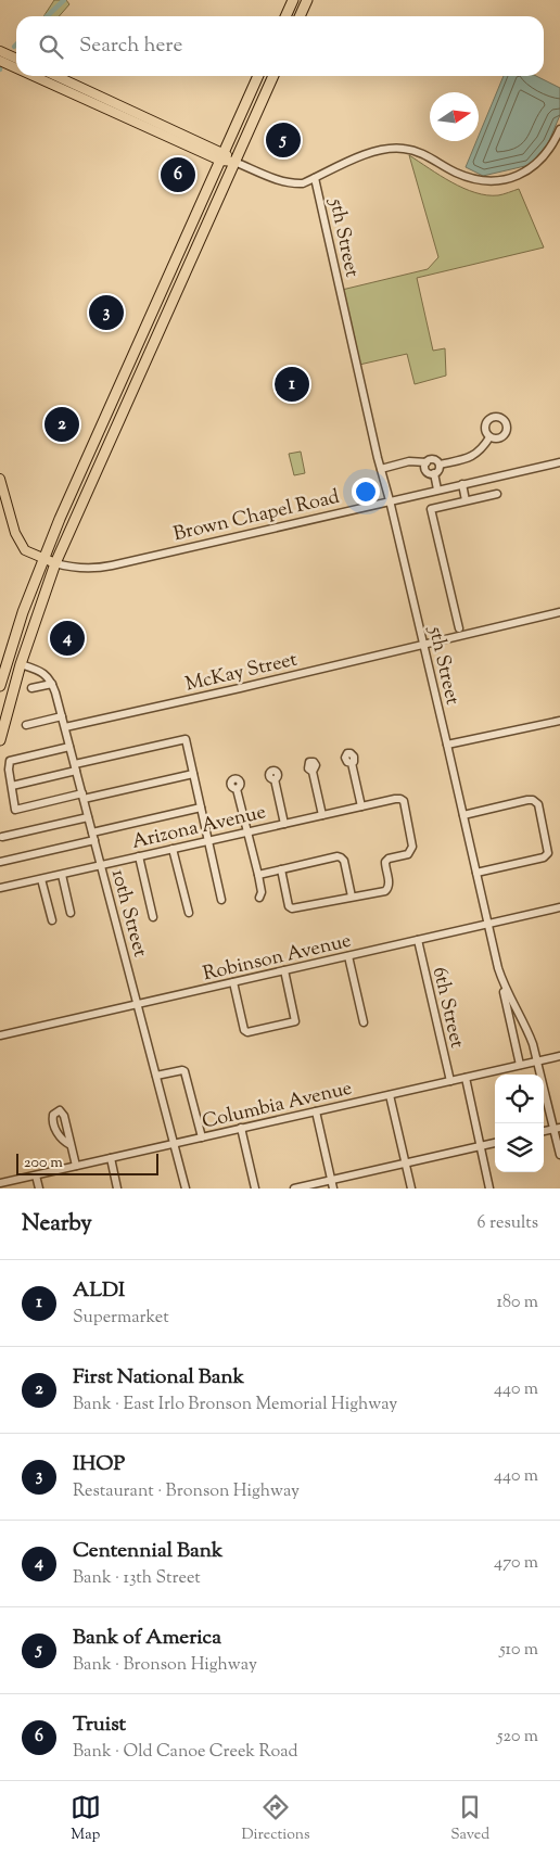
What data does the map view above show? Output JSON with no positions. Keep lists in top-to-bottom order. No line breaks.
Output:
{"streets":{"street":["5th Street","Brown Chapel Road","McKay Street","Arizona Avenue","10th Street","Robinson Avenue","6th Street","Columbia Avenue"]},"crossings":[["5th Street","Brown Chapel Road"],["5th Street","McKay Street"],["5th Street","Robinson Avenue"],["5th Street","Columbia Avenue"],["McKay Street","10th Street"],["Arizona Avenue","10th Street"],["10th Street","Robinson Avenue"],["10th Street","Columbia Avenue"],["Robinson Avenue","6th Street"],["6th Street","Columbia Avenue"]],"scale_bar":"200 m","north":"right","page":{"search":"Search here","pins":["5","6","3","1","2","4"],"scale":"200 m","heading":["Nearby","6 results"],"list":[{"mark":"1","name":"ALDI","note":"Supermarket","value":"180 m"},{"mark":"2","name":"First National Bank","note":"Bank · East Irlo Bronson Memorial Highway","value":"440 m"},{"mark":"3","name":"IHOP","note":"Restaurant · Bronson Highway","value":"440 m"},{"mark":"4","name":"Centennial Bank","note":"Bank · 13th Street","value":"470 m"},{"mark":"5","name":"Bank of America","note":"Bank · Bronson Highway","value":"510 m"},{"mark":"6","name":"Truist","note":"Bank · Old Canoe Creek Road","value":"520 m"}],"nav":["Map","Directions","Saved"]}}
